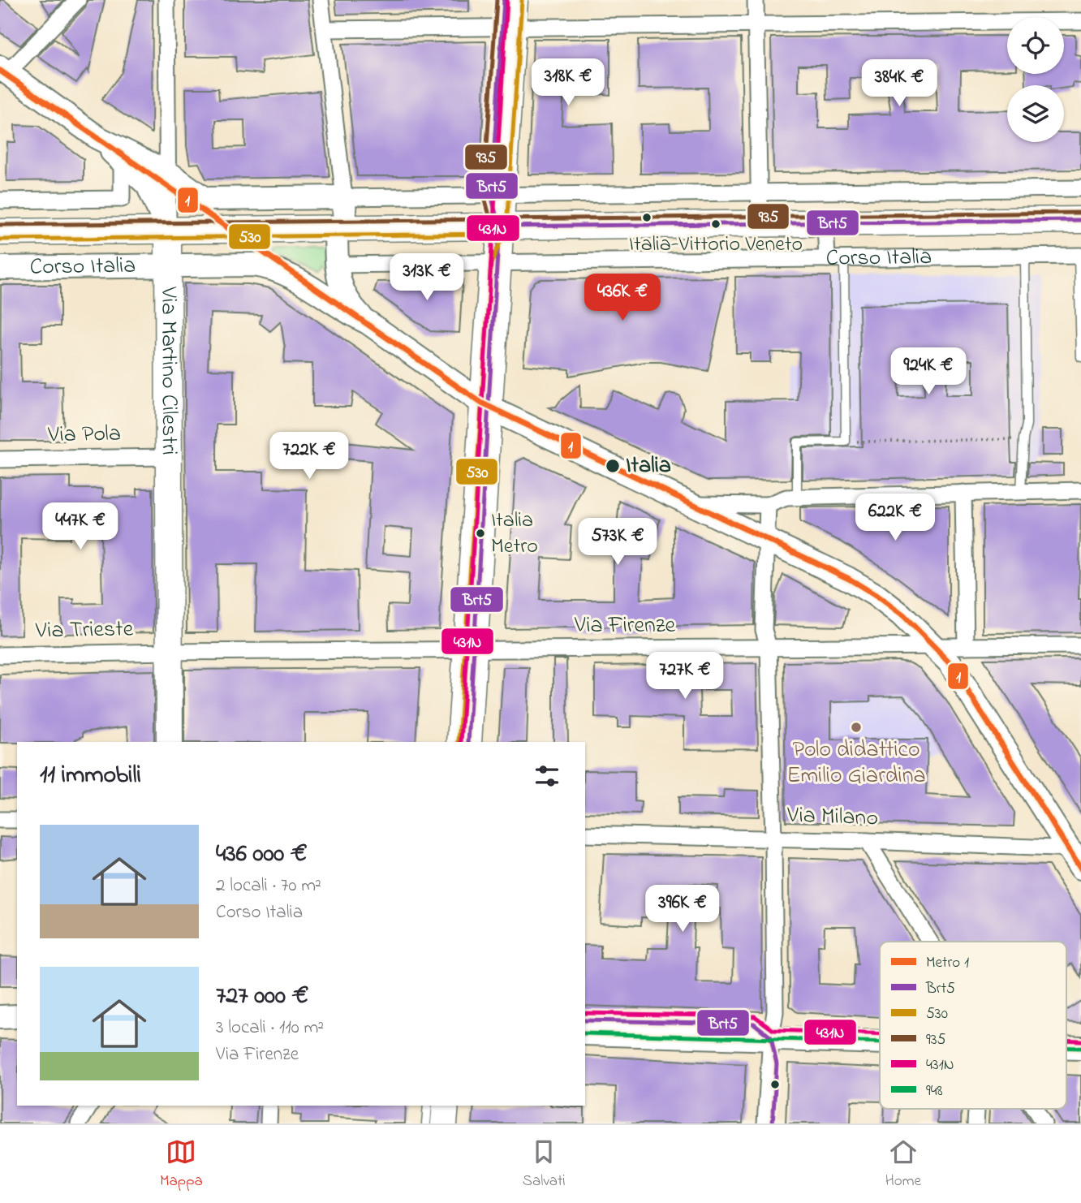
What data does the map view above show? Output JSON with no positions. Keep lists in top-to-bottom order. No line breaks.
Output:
{"streets":{"main road":["Corso Italia","Via Martino Cilestri"],"street":["Via Pola","Via Firenze","Via Trieste","Via Milano"]},"crossings":[["Corso Italia","Via Martino Cilestri"],["Via Martino Cilestri","Via Pola"],["Via Martino Cilestri","Via Firenze"],["Via Martino Cilestri","Via Trieste"],["Via Firenze","Via Trieste"]],"places":["Italia-Vittorio Veneto","Italia","Italia Metro","Polo didattico Emilio Giardina"],"lines":["transit line Brt5","transit line 935","transit line 431N","transit line 530","metro line 1","transit line 948"],"legend":["Metro 1","Brt5","530","935","431N","948"],"page":{"price":["318K €","384K €","313K €","436K €","924K €","722K €","622K €","447K €","573K €","727K €","396K €"],"heading":"11 immobili","list":[{"name":"436 000 €","note":"2 locali · 70 m² · Corso Italia"},{"name":"727 000 €","note":"3 locali · 110 m² · Via Firenze"}],"tabs":["Mappa","Salvati","Home"]}}
